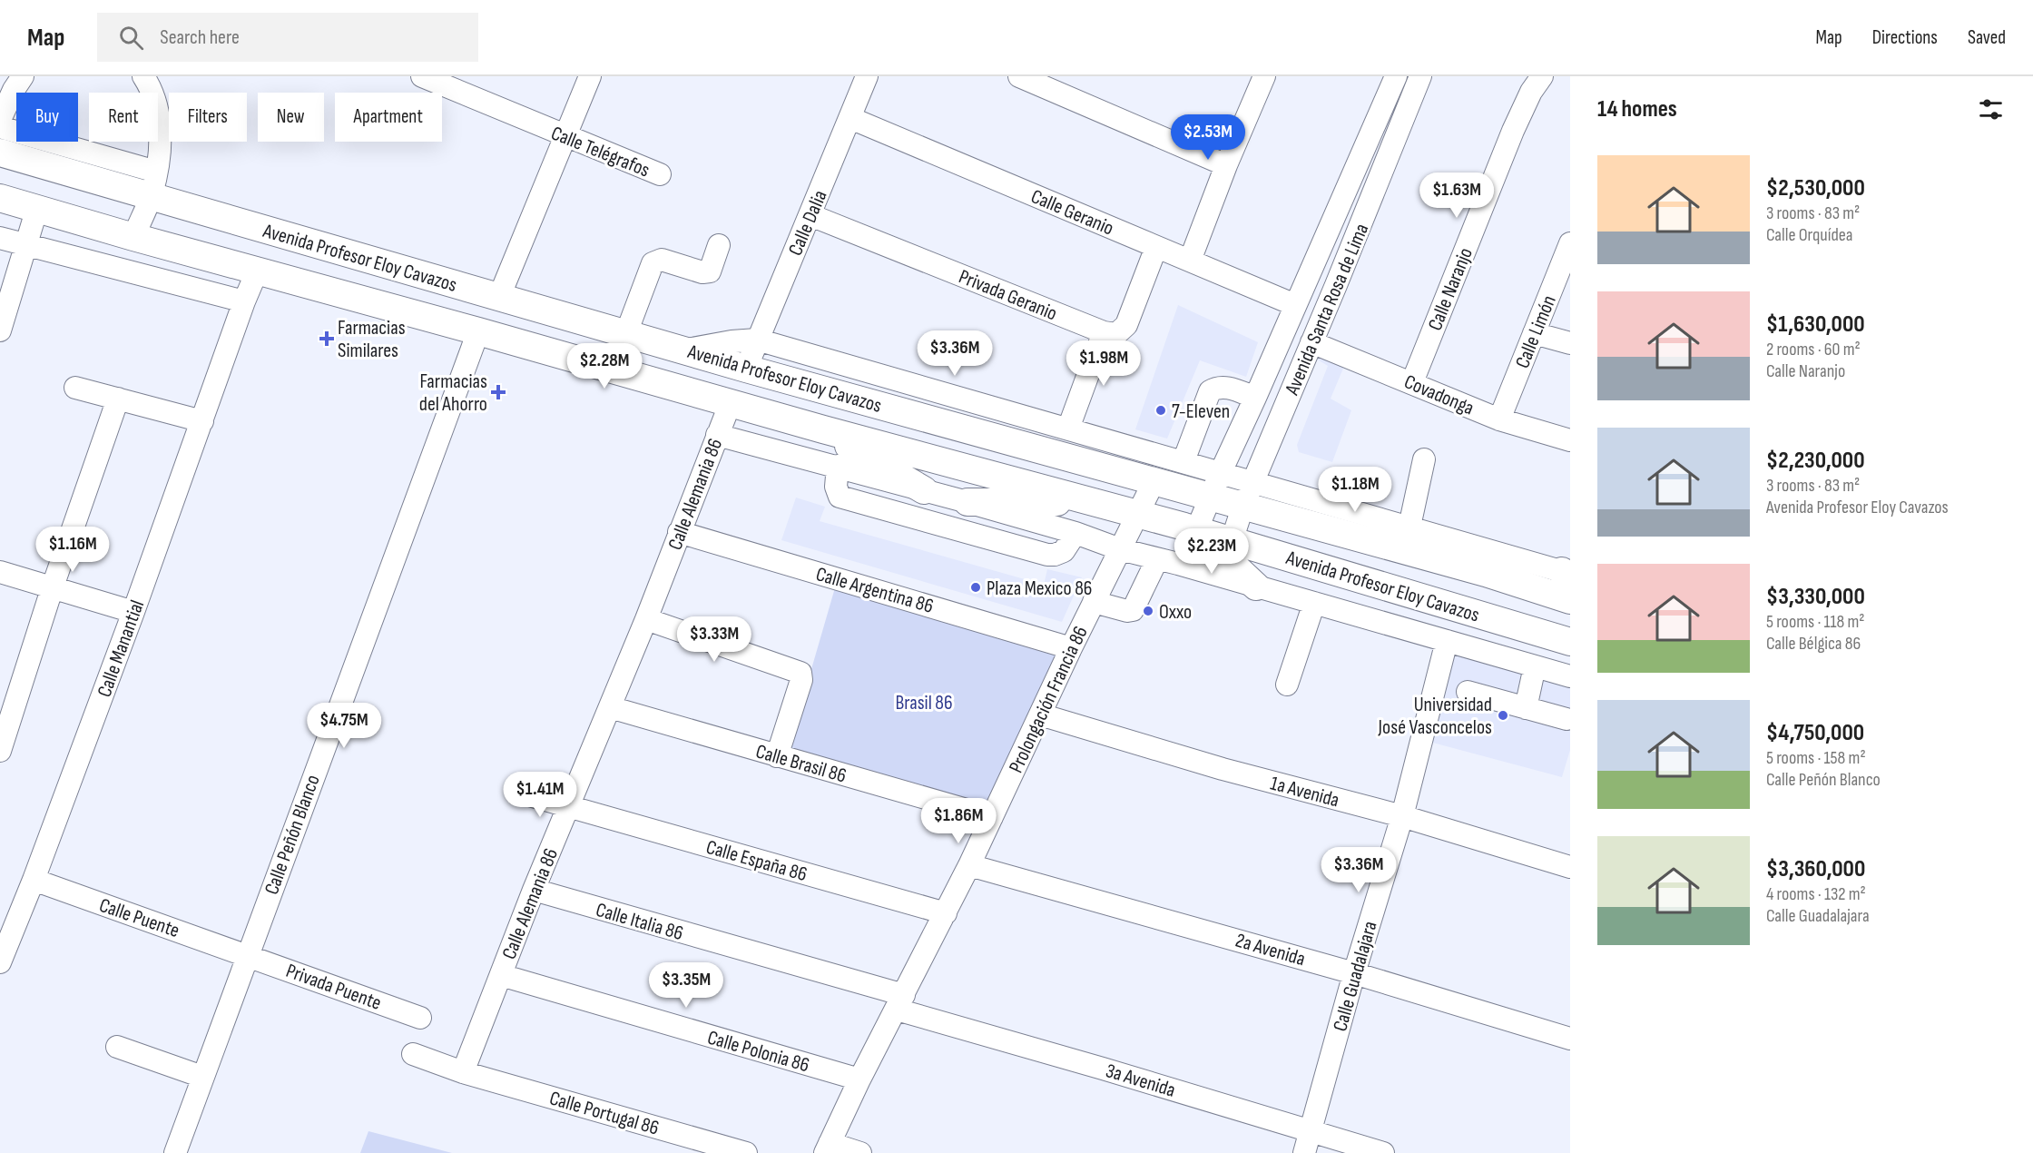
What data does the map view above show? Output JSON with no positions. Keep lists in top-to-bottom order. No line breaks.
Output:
{"streets":{"main road":["Avenida Profesor Eloy Cavazos"],"street":["Calle Telégrafos","Calle Geranio","Calle Dalia","Calle Naranjo","Privada Geranio","Avenida Santa Rosa de Lima","Calle Limón","Covadonga","Calle Alemania 86","Calle Argentina 86","Calle Manantial","Prolongación Francia 86","Calle Brasil 86","1a Avenida","Calle Peñón Blanco","Calle España 86","Calle Puente","Calle Italia 86","2a Avenida","Calle Guadalajara","Privada Puente","Calle Polonia 86","3a Avenida","Calle Portugal 86"]},"crossings":[["Calle Geranio","Calle Dalia"],["Calle Geranio","Avenida Santa Rosa de Lima"],["Calle Dalia","Avenida Profesor Eloy Cavazos"],["Calle Dalia","Privada Geranio"],["Avenida Profesor Eloy Cavazos","Avenida Santa Rosa de Lima"],["Avenida Profesor Eloy Cavazos","Calle Alemania 86"],["Avenida Profesor Eloy Cavazos","Calle Manantial"],["Avenida Profesor Eloy Cavazos","Prolongación Francia 86"],["Avenida Profesor Eloy Cavazos","Calle Peñón Blanco"],["Calle Naranjo","Covadonga"],["Avenida Santa Rosa de Lima","Covadonga"],["Calle Limón","Covadonga"],["Calle Alemania 86","Calle Argentina 86"],["Calle Alemania 86","Calle Brasil 86"],["Calle Alemania 86","Calle España 86"],["Calle Alemania 86","Calle Italia 86"],["Calle Alemania 86","Calle Polonia 86"],["Calle Alemania 86","Calle Portugal 86"],["Calle Argentina 86","Prolongación Francia 86"],["Calle Manantial","Calle Puente"],["Prolongación Francia 86","Calle Brasil 86"],["Prolongación Francia 86","1a Avenida"],["Prolongación Francia 86","Calle España 86"],["Prolongación Francia 86","Calle Italia 86"],["Prolongación Francia 86","2a Avenida"],["Prolongación Francia 86","Calle Polonia 86"],["Prolongación Francia 86","3a Avenida"],["1a Avenida","Calle Guadalajara"],["Calle Peñón Blanco","Calle Puente"],["Calle Peñón Blanco","Privada Puente"],["Calle Puente","Privada Puente"],["Calle Italia 86","3a Avenida"],["2a Avenida","Calle Guadalajara"],["Calle Guadalajara","3a Avenida"]],"parks":["Brasil 86"],"places":{"health":["Farmacias Similares","Farmacias del Ahorro"],"other":["7-Eleven","Plaza Mexico 86","Oxxo","Universidad José Vasconcelos"]},"page":{"header":"Map","search":"Search here","nav":["Map","Directions","Saved"],"heading":"14 homes","chip":["Buy","Rent","Filters","New","Apartment"],"price":["$2.53M","$1.63M","$3.36M","$1.98M","$2.28M","$1.18M","$1.16M","$2.23M","$3.33M","$4.75M","$1.41M","$1.86M","$3.36M","$3.35M"],"list":[{"name":"$2,530,000","note":"3 rooms · 83 m² · Calle Orquídea"},{"name":"$1,630,000","note":"2 rooms · 60 m² · Calle Naranjo"},{"name":"$2,230,000","note":"3 rooms · 83 m² · Avenida Profesor Eloy Cavazos"},{"name":"$3,330,000","note":"5 rooms · 118 m² · Calle Bélgica 86"},{"name":"$4,750,000","note":"5 rooms · 158 m² · Calle Peñón Blanco"},{"name":"$3,360,000","note":"4 rooms · 132 m² · Calle Guadalajara"}]}}
